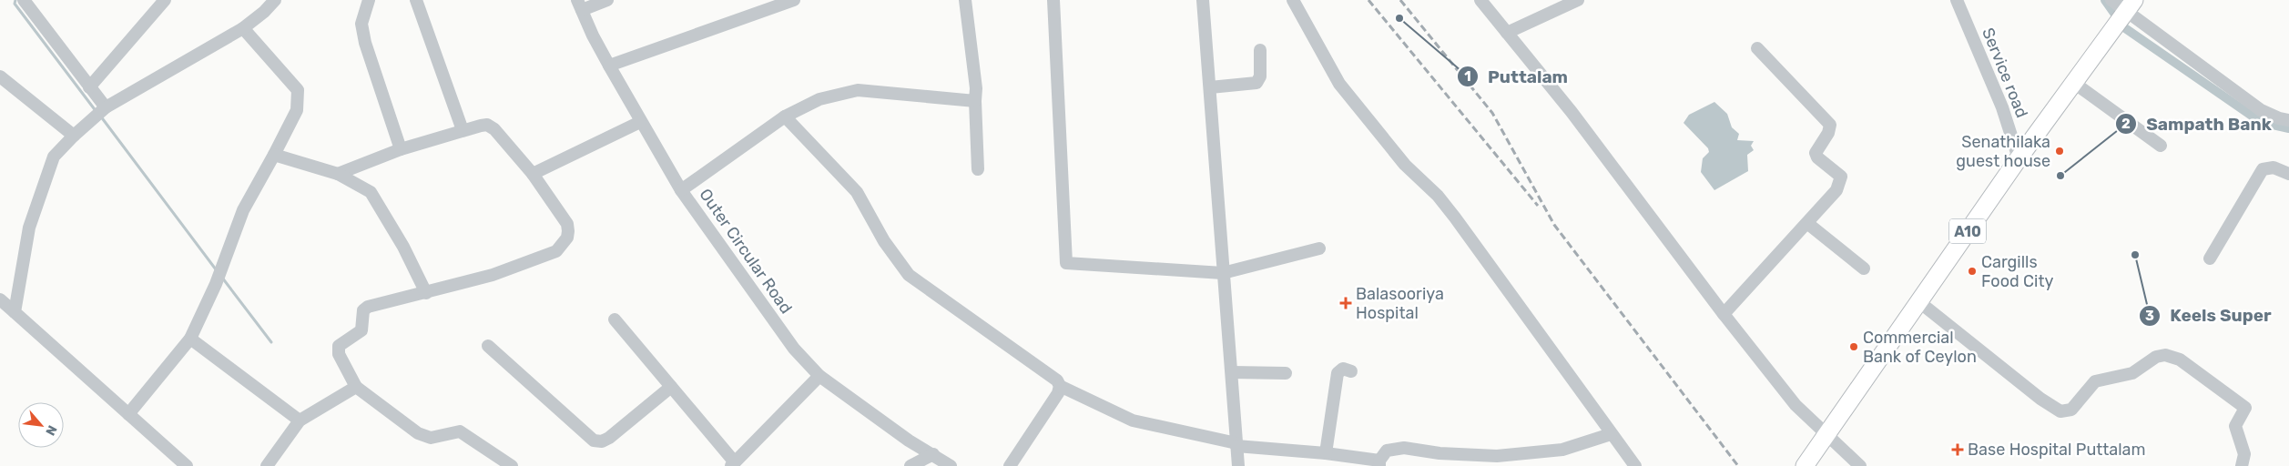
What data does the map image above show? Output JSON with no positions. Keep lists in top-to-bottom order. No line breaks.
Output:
{"streets":{"highway":["A10"],"street":["Service road","Outer Circular Road"]},"crossings":[["Service road","A10"]],"places":{"other":["Puttalam","Senathilaka guest house","Sampath Bank","Keels Super","Cargills Food City","Commercial Bank of Ceylon"],"health":["Balasooriya Hospital","Base Hospital Puttalam"]},"north":"bottom right"}
